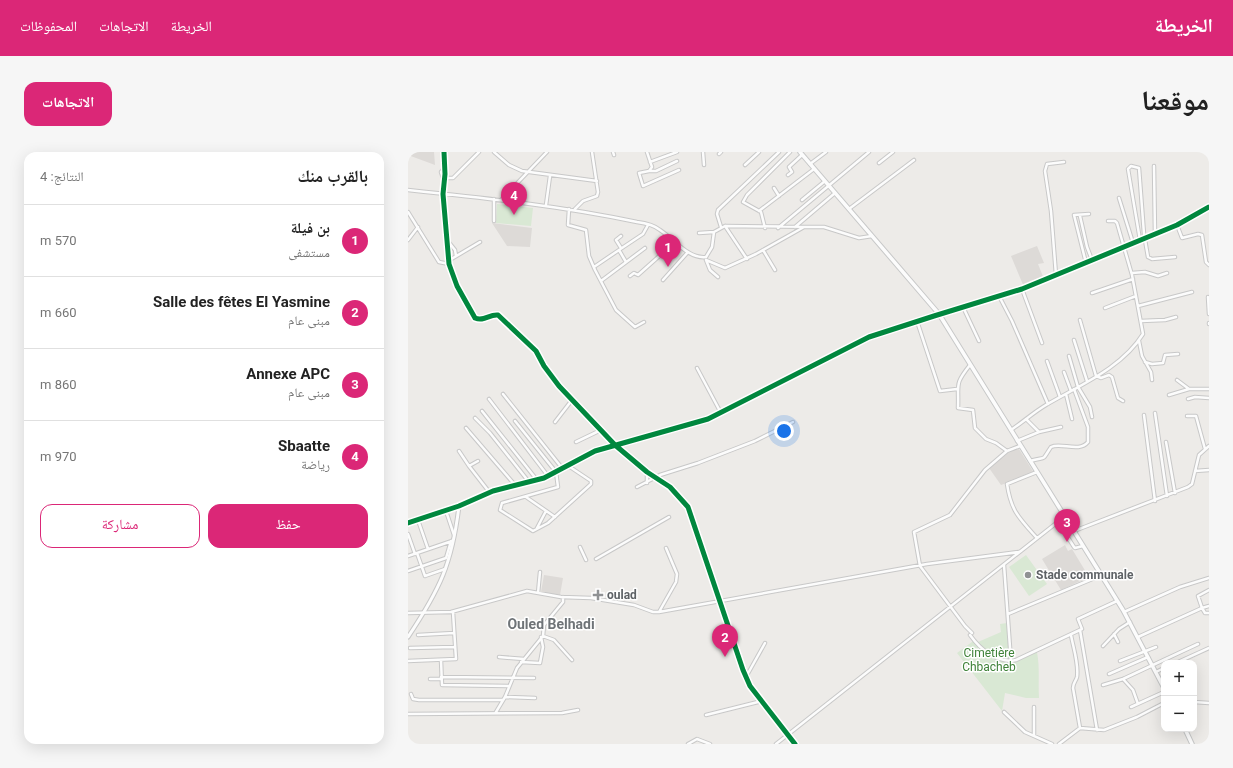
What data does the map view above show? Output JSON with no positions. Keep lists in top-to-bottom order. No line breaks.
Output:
{"districts":["Ouled Belhadi"],"parks":["Cimetière Chbacheb"],"places":{"other":["Stade communale"],"health":["oulad"]},"page":{"header":"الخريطة","nav":["الخريطة","الاتجاهات","المحفوظات"],"title":"موقعنا","buttons":["الاتجاهات",["حفظ","مشاركة"]],"heading":["بالقرب منك","النتائج: 4"],"pins":["4","1","3","2"],"list":[{"mark":"1","name":"بن فيلة","note":"مستشفى","value":"570 m"},{"mark":"2","name":"Salle des fêtes El Yasmine","note":"مبنى عام","value":"660 m"},{"mark":"3","name":"Annexe APC","note":"مبنى عام","value":"860 m"},{"mark":"4","name":"Sbaatte","note":"رياضة","value":"970 m"}],"map_buttons":["+","−"]}}
